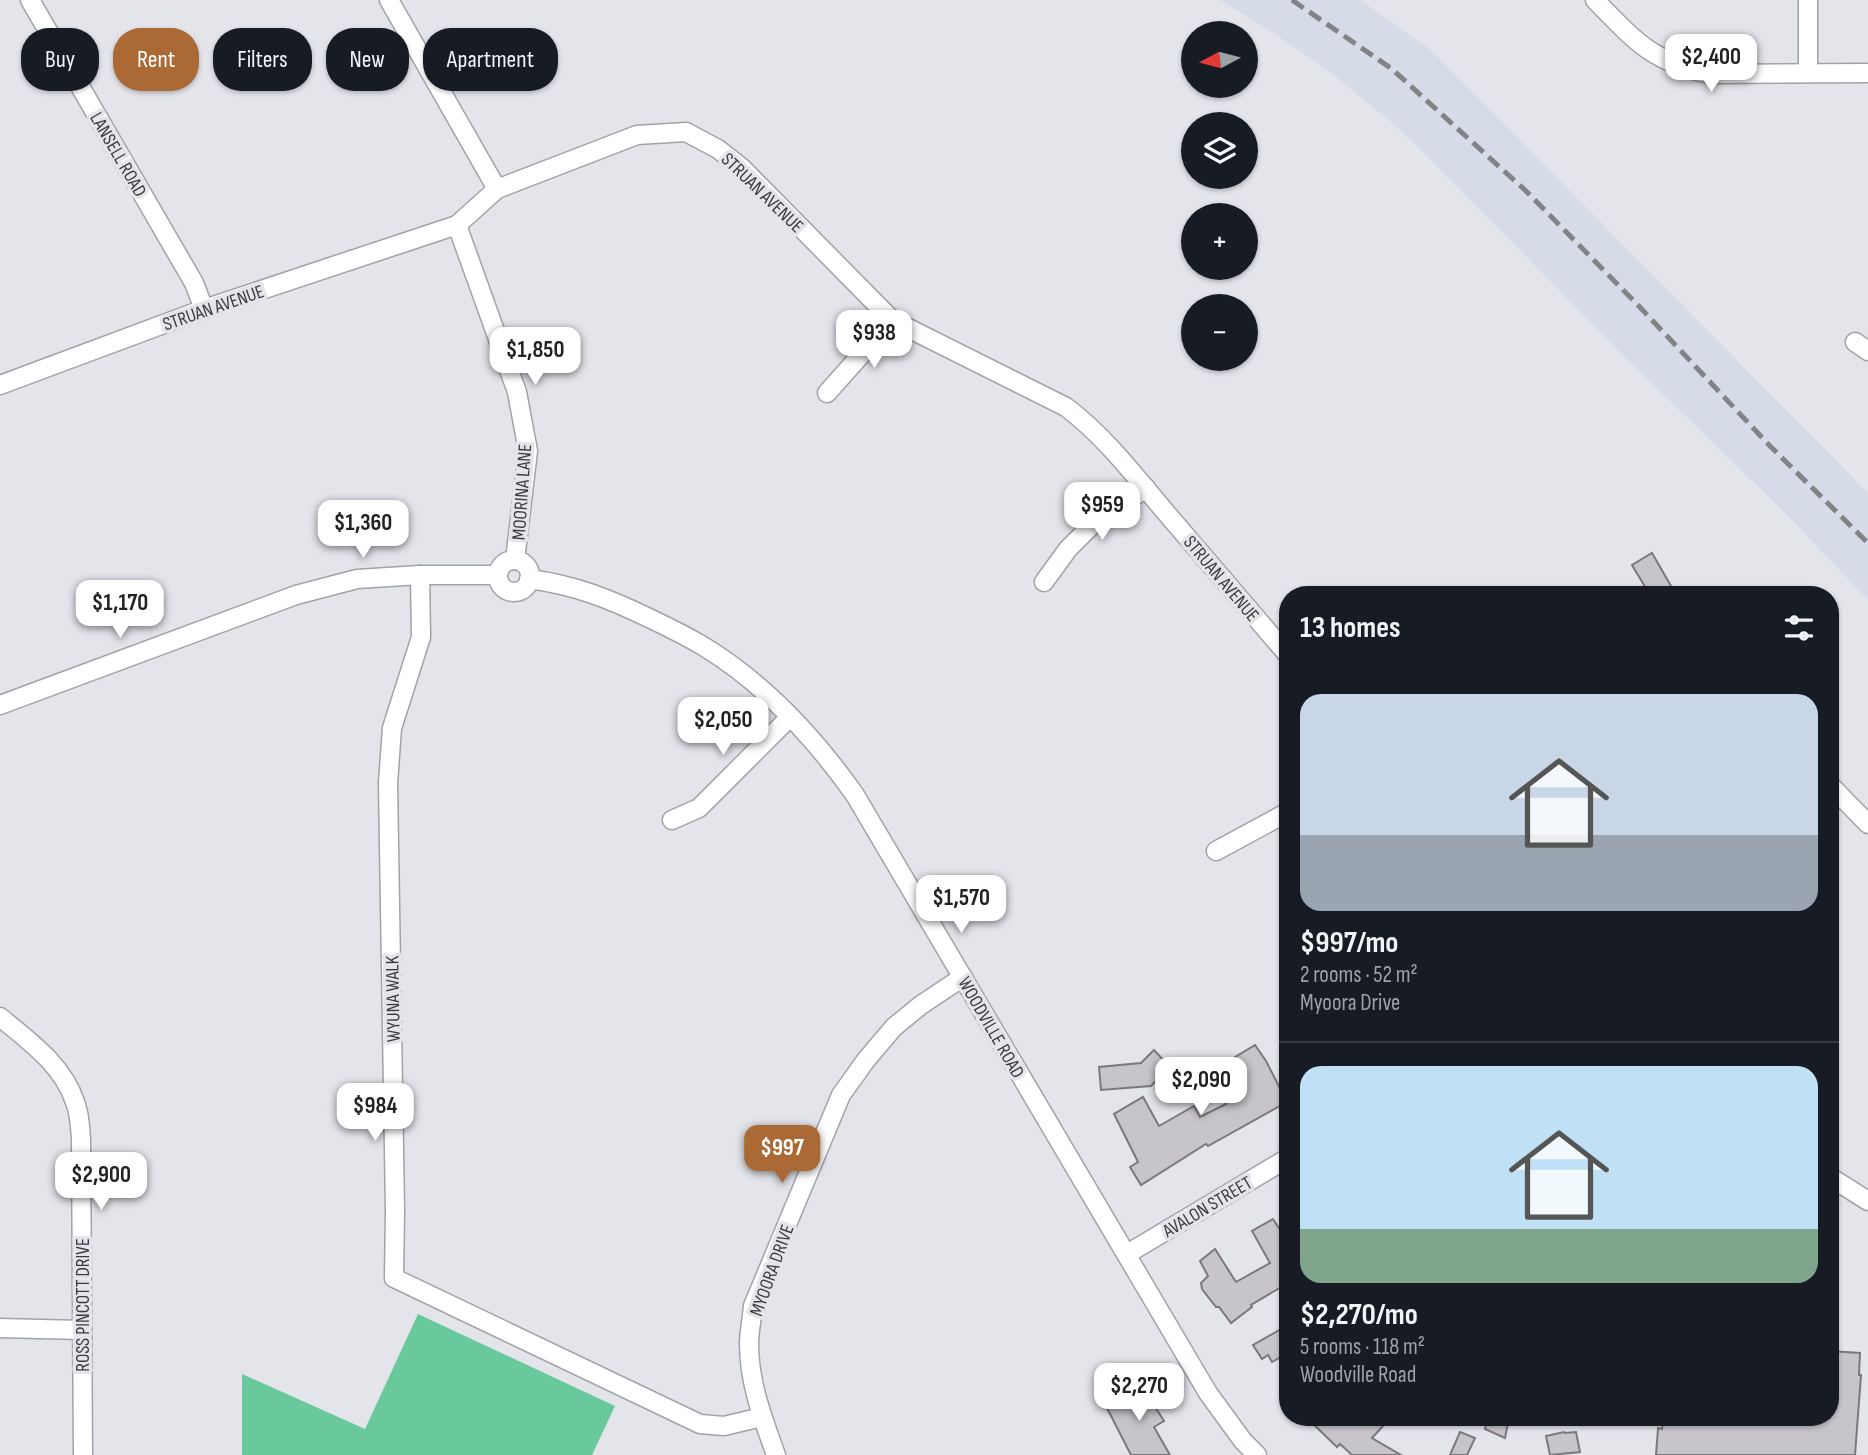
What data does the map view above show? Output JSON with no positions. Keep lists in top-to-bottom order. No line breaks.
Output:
{"streets":{"street":["LANSELL ROAD","STRUAN AVENUE","MOORINA LANE","WYUNA WALK","WOODVILLE ROAD","AVALON STREET","MYOORA DRIVE","ROSS PINCOTT DRIVE"]},"crossings":[["LANSELL ROAD","STRUAN AVENUE"],["STRUAN AVENUE","MOORINA LANE"],["MOORINA LANE","WOODVILLE ROAD"],["WYUNA WALK","MYOORA DRIVE"],["WOODVILLE ROAD","AVALON STREET"],["WOODVILLE ROAD","MYOORA DRIVE"]],"north":"left","page":{"map_buttons":["+","−"],"chip":["Buy","Rent","Filters","New","Apartment"],"price":["$2,400","$938","$1,850","$959","$1,360","$1,170","$2,050","$1,570","$2,090","$984","$997","$2,900","$2,270"],"heading":"13 homes","list":[{"name":"$997/mo","note":"2 rooms · 52 m² · Myoora Drive"},{"name":"$2,270/mo","note":"5 rooms · 118 m² · Woodville Road"}]}}
